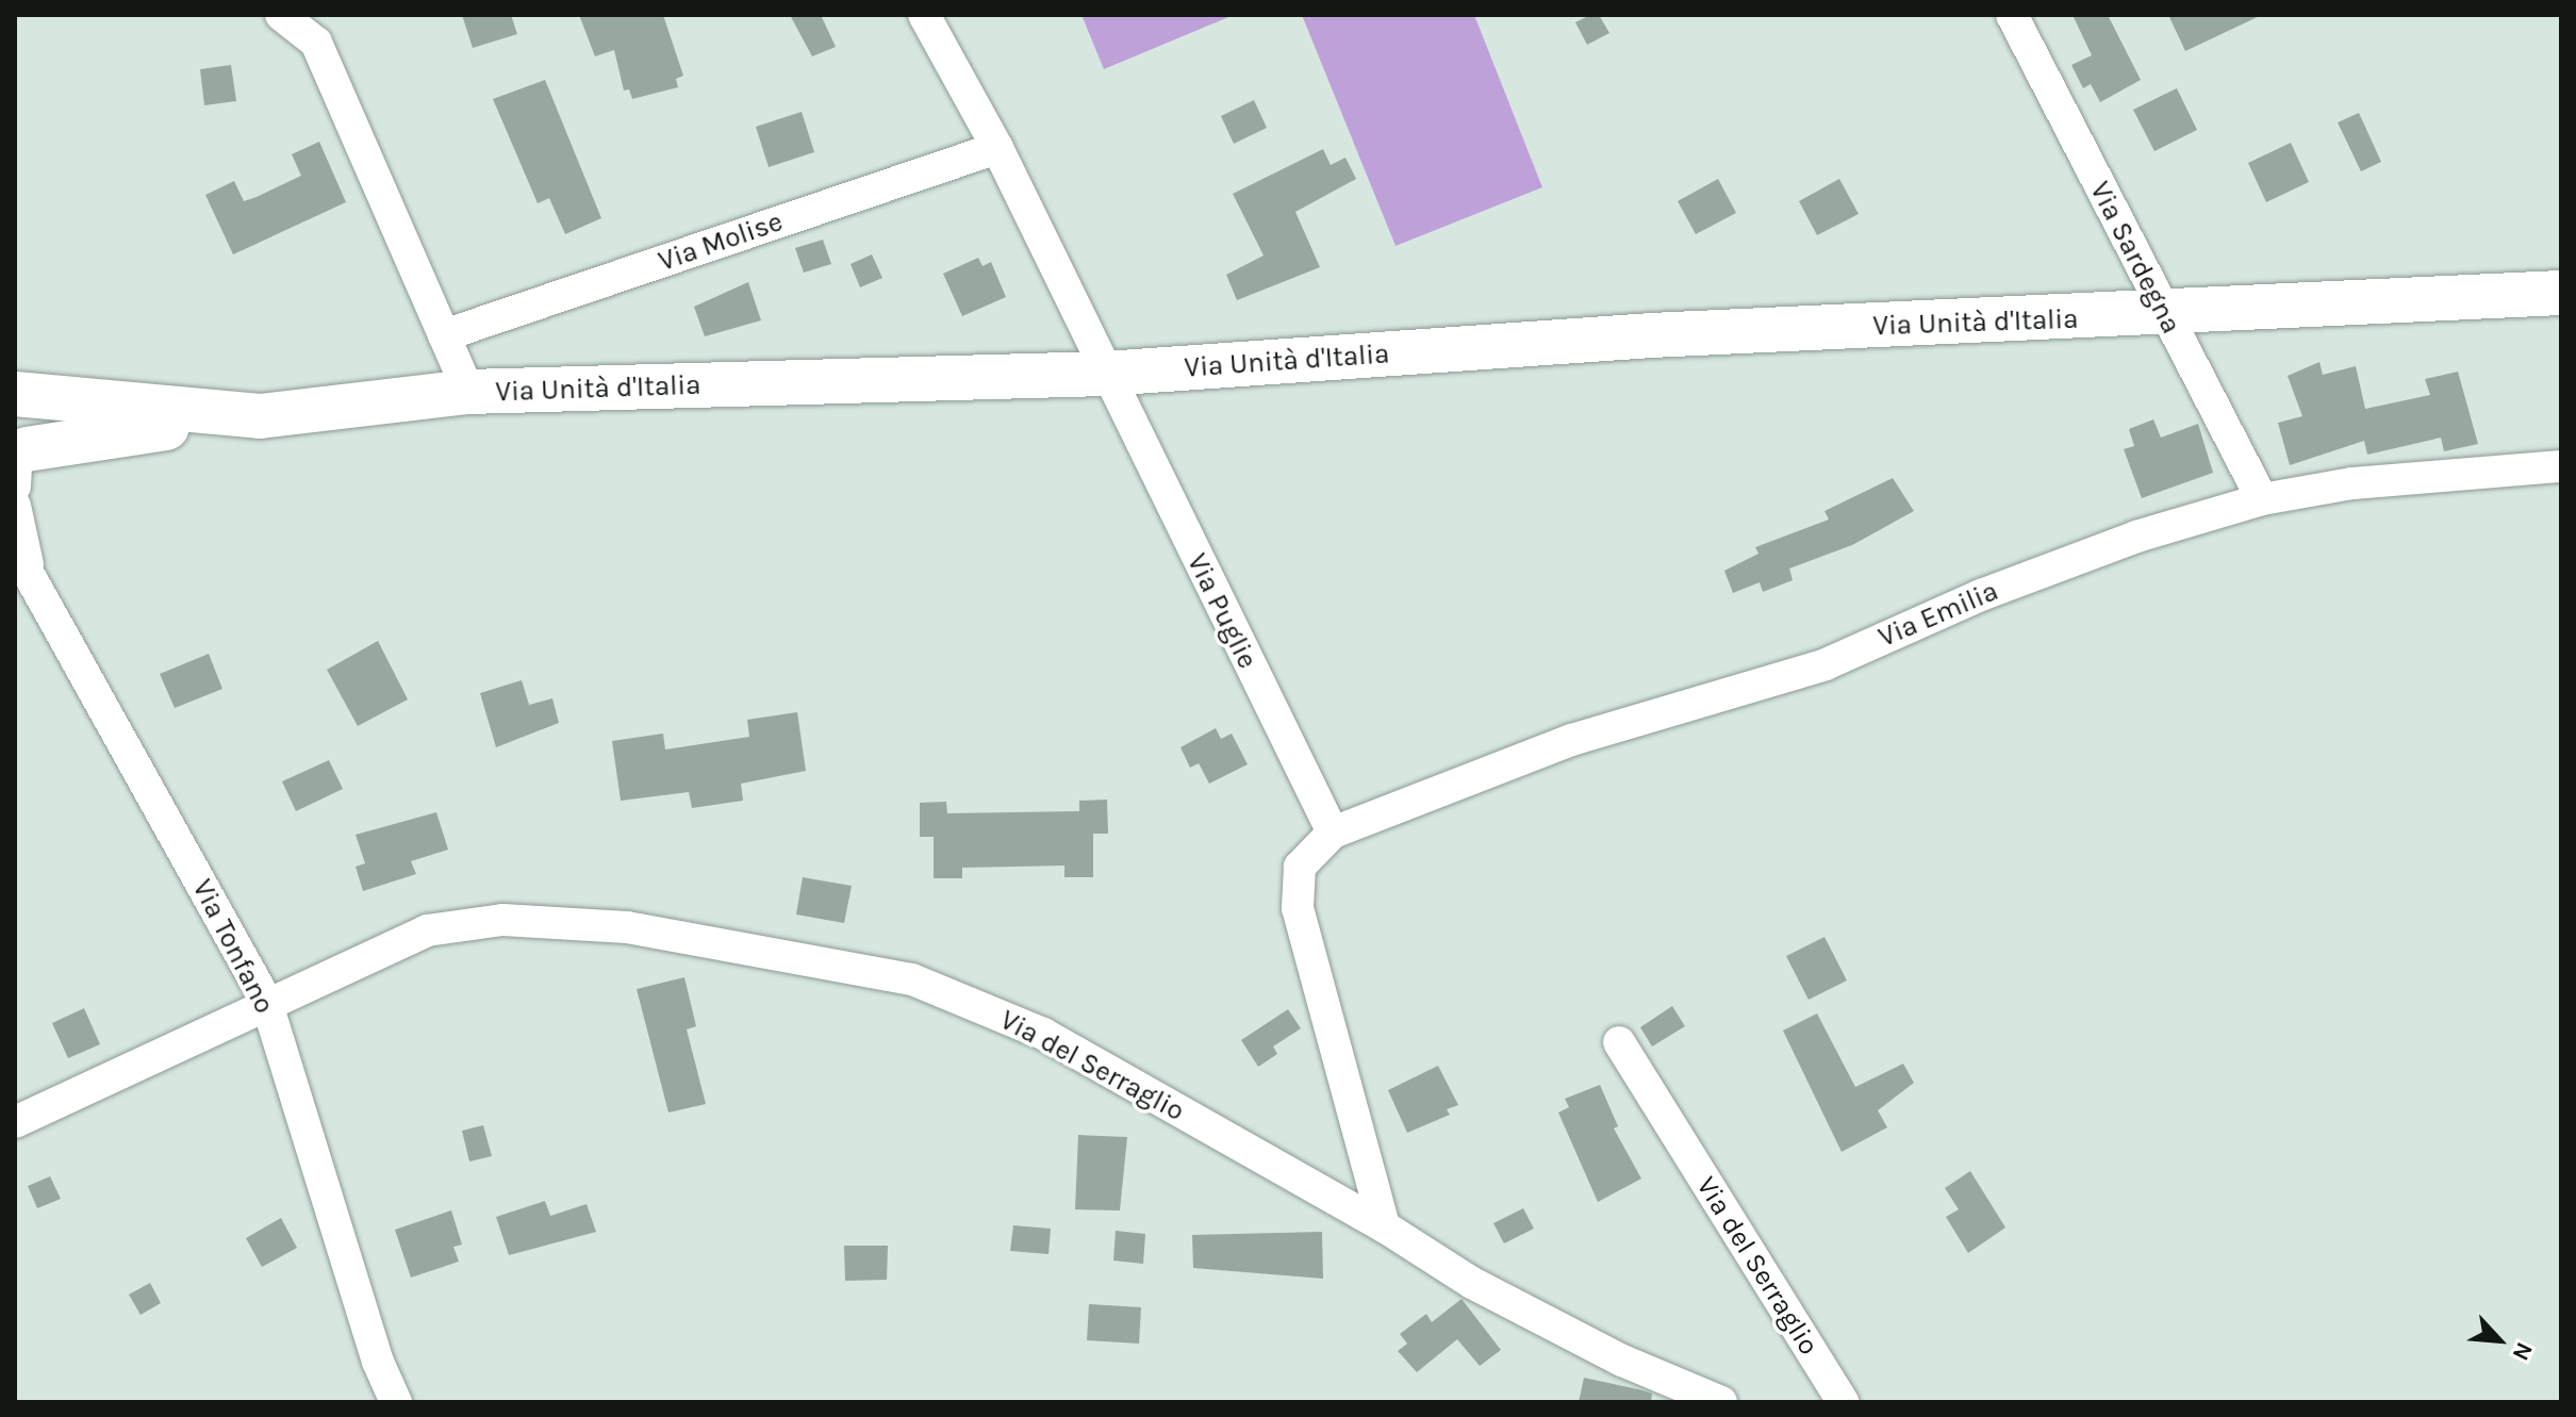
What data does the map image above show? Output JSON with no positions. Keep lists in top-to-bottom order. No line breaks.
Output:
{"streets":{"main road":["Via Unità d'Italia"],"street":["Via Molise","Via Sardegna","Via Puglie","Via Emilia","Via Tonfano","Via del Serraglio"]},"crossings":[["Via Molise","Via Puglie"],["Via Sardegna","Via Unità d'Italia"],["Via Sardegna","Via Emilia"],["Via Unità d'Italia","Via Puglie"],["Via Puglie","Via Emilia"],["Via Tonfano","Via del Serraglio"]],"north":"bottom right"}
